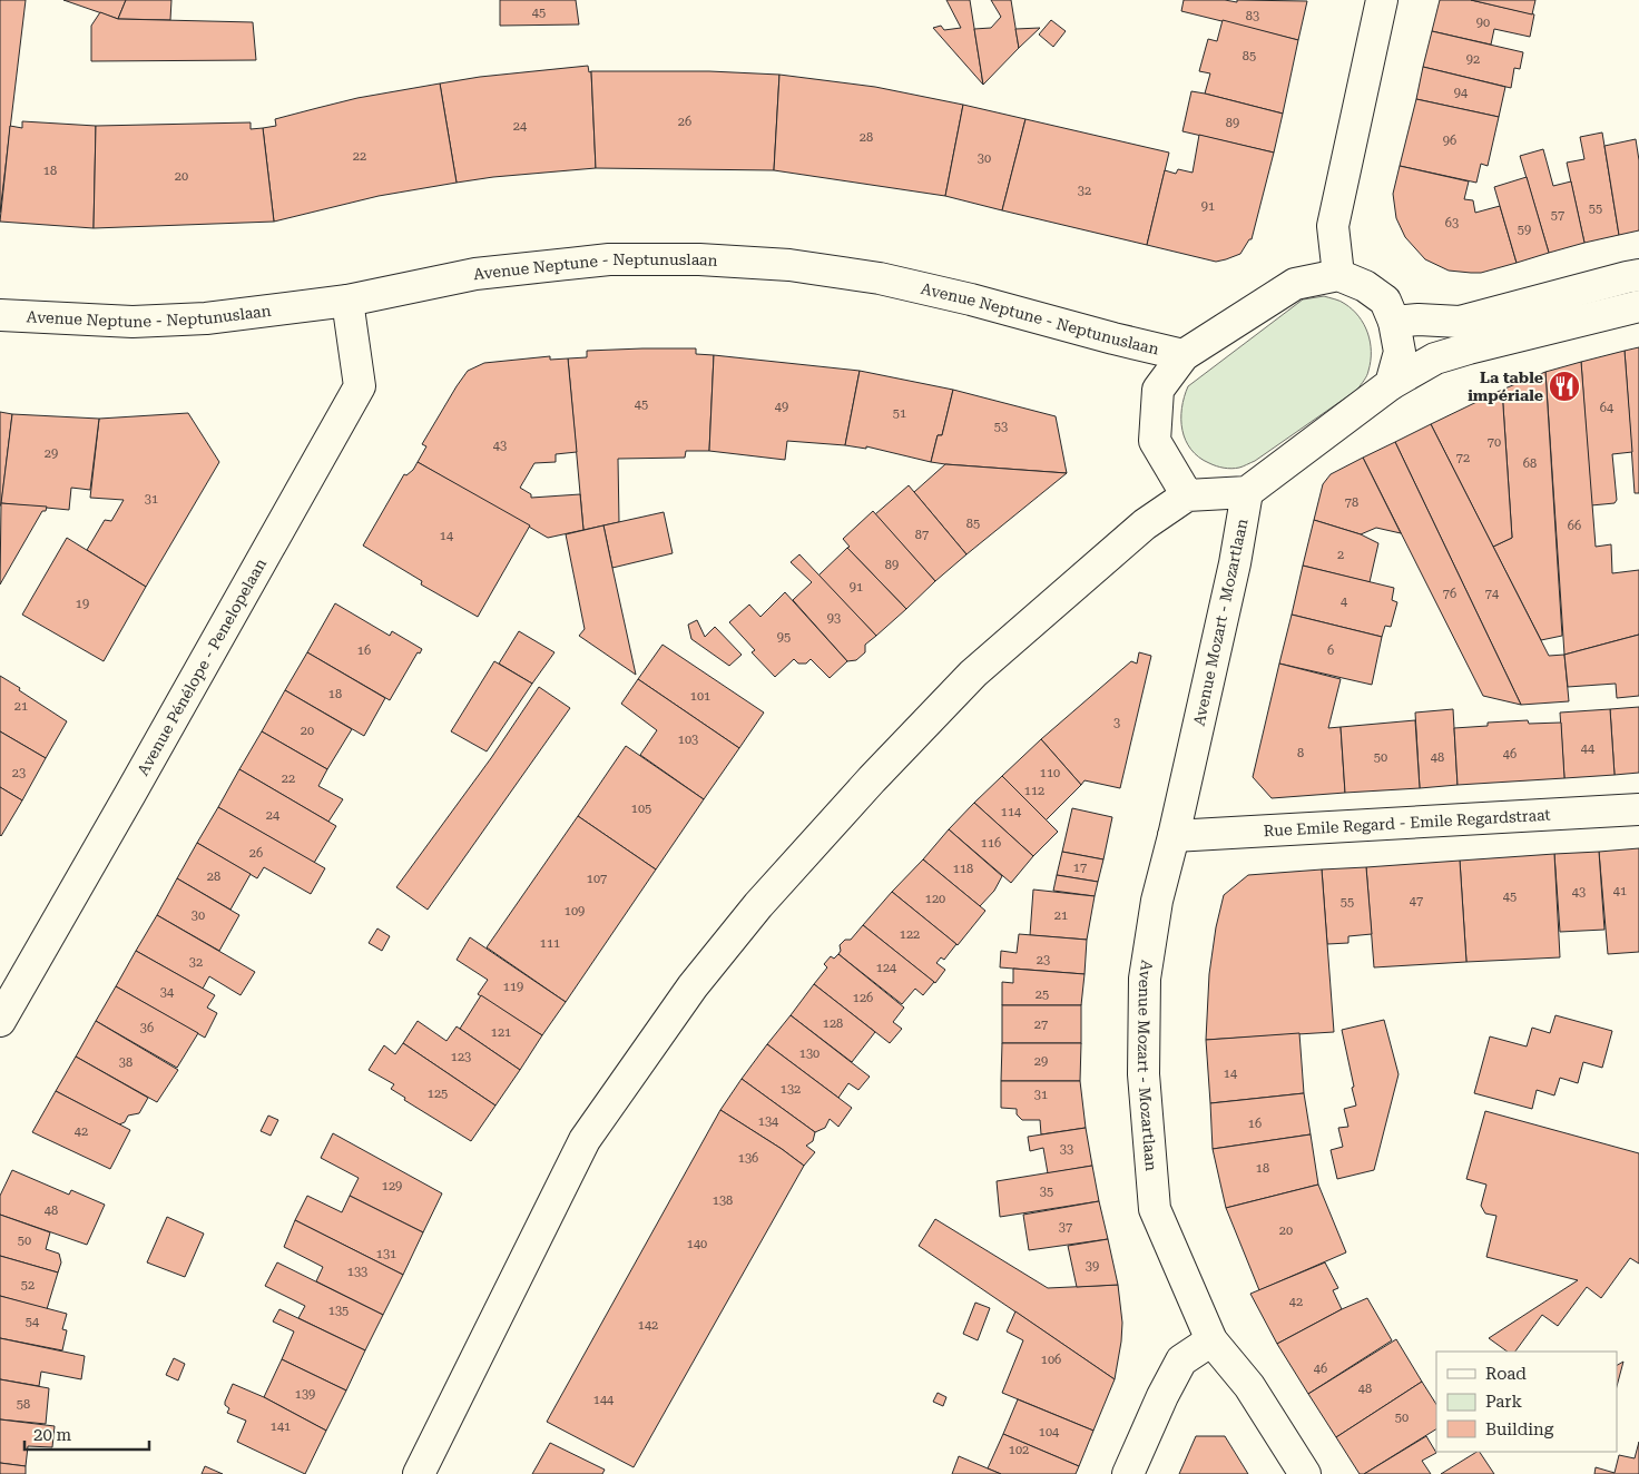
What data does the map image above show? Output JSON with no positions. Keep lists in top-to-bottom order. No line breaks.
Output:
{"streets":{"street":["Avenue Neptune - Neptunuslaan","Avenue Mozart - Mozartlaan","Avenue Pénélope - Penelopelaan","Rue Emile Regard - Emile Regardstraat"]},"crossings":[["Avenue Neptune - Neptunuslaan","Avenue Pénélope - Penelopelaan"],["Avenue Mozart - Mozartlaan","Rue Emile Regard - Emile Regardstraat"]],"places":{"restaurant":["La table impériale"]},"house_numbers":["45","83","90","85","92","94","26","89","24","28","96","22","30","18","20","32","91","55","57","63","59","45","49","64","51","53","70","43","29","72","68","31","78","85","66","87","14","2","89","91","76","74","4","19","93","95","16","6","18","101","21","3","20","103","44","8","46","50","48","23","110","22","112","105","114","24","116","26","17","118","28","107","41","43","45","120","47","55","109","30","21","122","111","23","32","124","119","34","25","126","128","27","36","121","130","123","29","38","14","132","125","31","134","16","42","33","136","18","129","35","138","48","37","20","50","140","131","39","133","52","42","135","54","142","106","46","48","139","144","58","50","141","104","102"],"legend":["Road","Park","Building"],"scale_bar":"20 m"}
